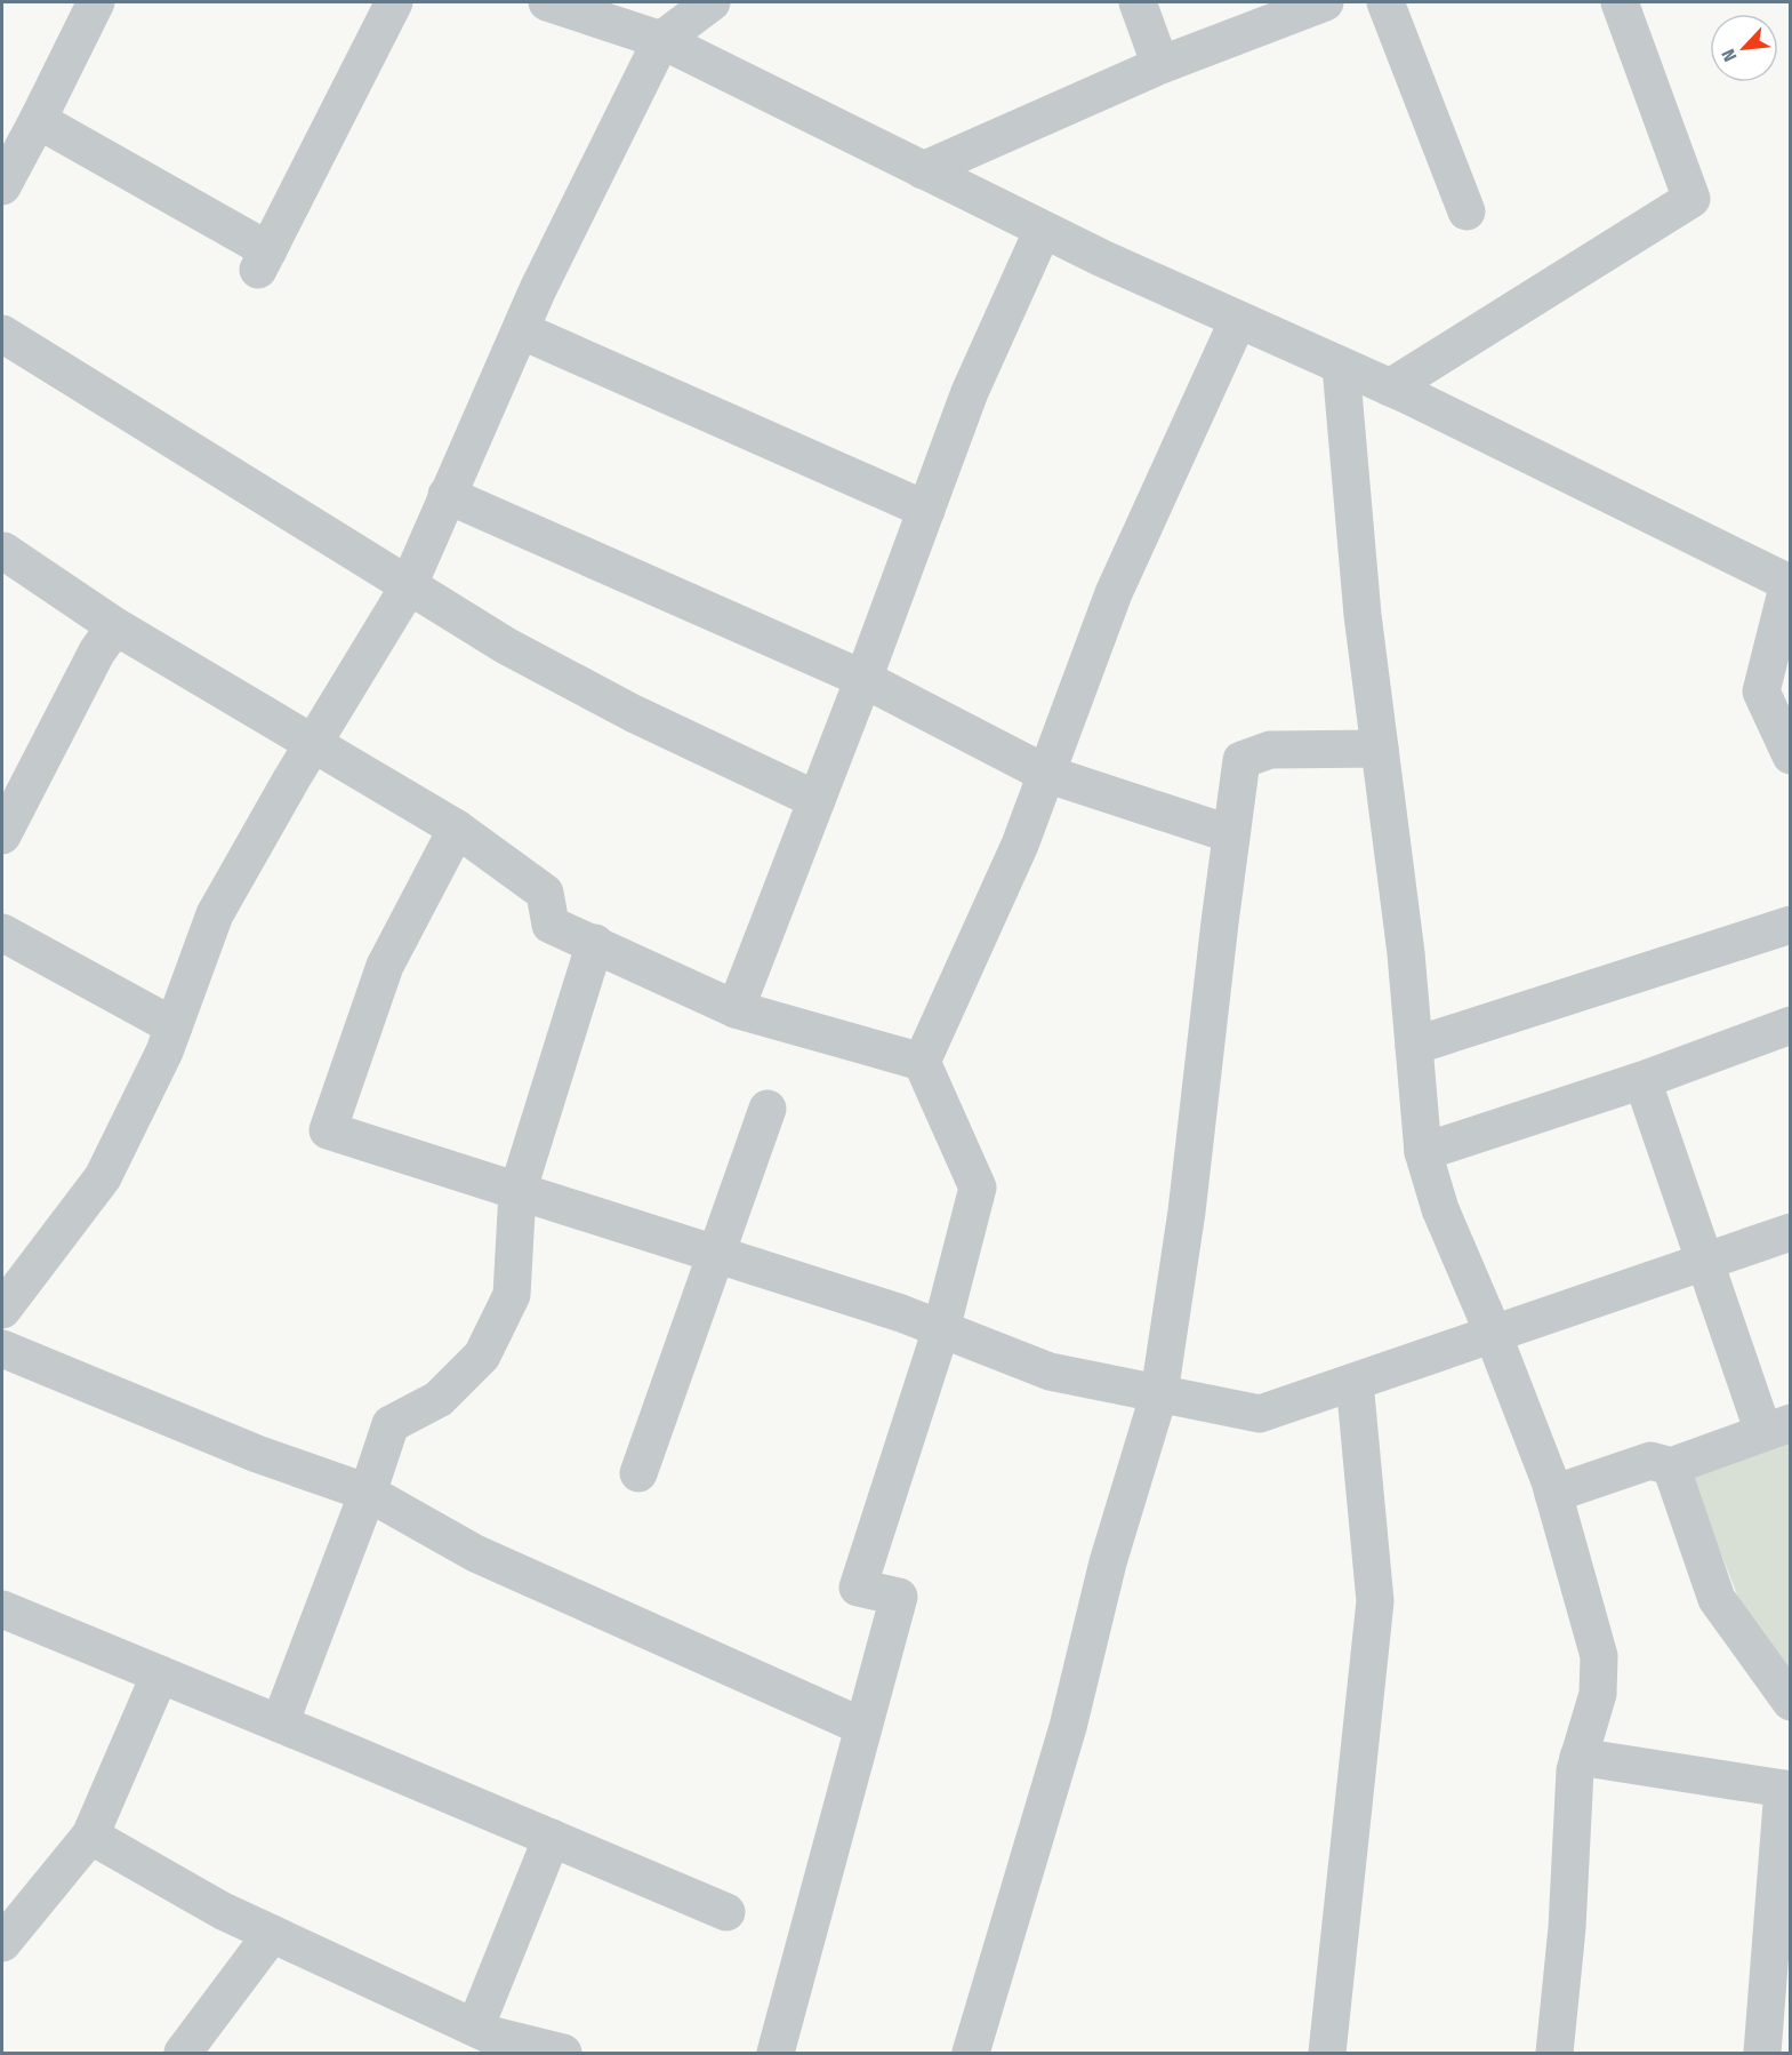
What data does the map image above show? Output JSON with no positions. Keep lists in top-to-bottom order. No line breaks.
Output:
{"north":"bottom left"}
